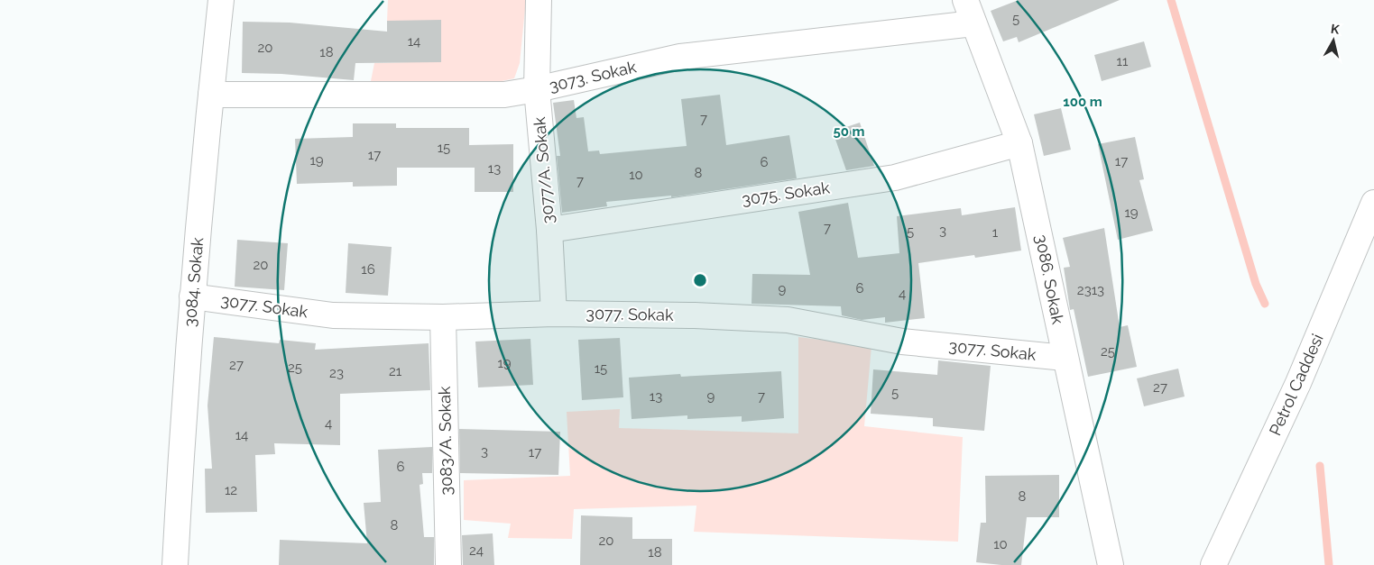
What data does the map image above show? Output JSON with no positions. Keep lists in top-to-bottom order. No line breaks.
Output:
{"streets":{"street":["3073. Sokak","3077/A. Sokak","3075. Sokak","3086. Sokak","3084. Sokak","3077. Sokak","Petrol Caddesi","3083/A. Sokak"]},"crossings":[["3073. Sokak","3077/A. Sokak"],["3073. Sokak","3086. Sokak"],["3073. Sokak","3084. Sokak"],["3077/A. Sokak","3075. Sokak"],["3077/A. Sokak","3077. Sokak"],["3075. Sokak","3086. Sokak"],["3086. Sokak","3077. Sokak"],["3084. Sokak","3077. Sokak"],["3077. Sokak","3083/A. Sokak"]],"house_numbers":["5","14","20","18","11","7","15","17","19","17","6","13","8","10","7","19","7","3","5","1","20","16","6","9","2313","4","25","19","27","25","15","21","23","27","5","13","9","7","4","14","3","17","6","12","8","8","20","10","24","18"],"north":"top","rings":["100 m","50 m"]}
